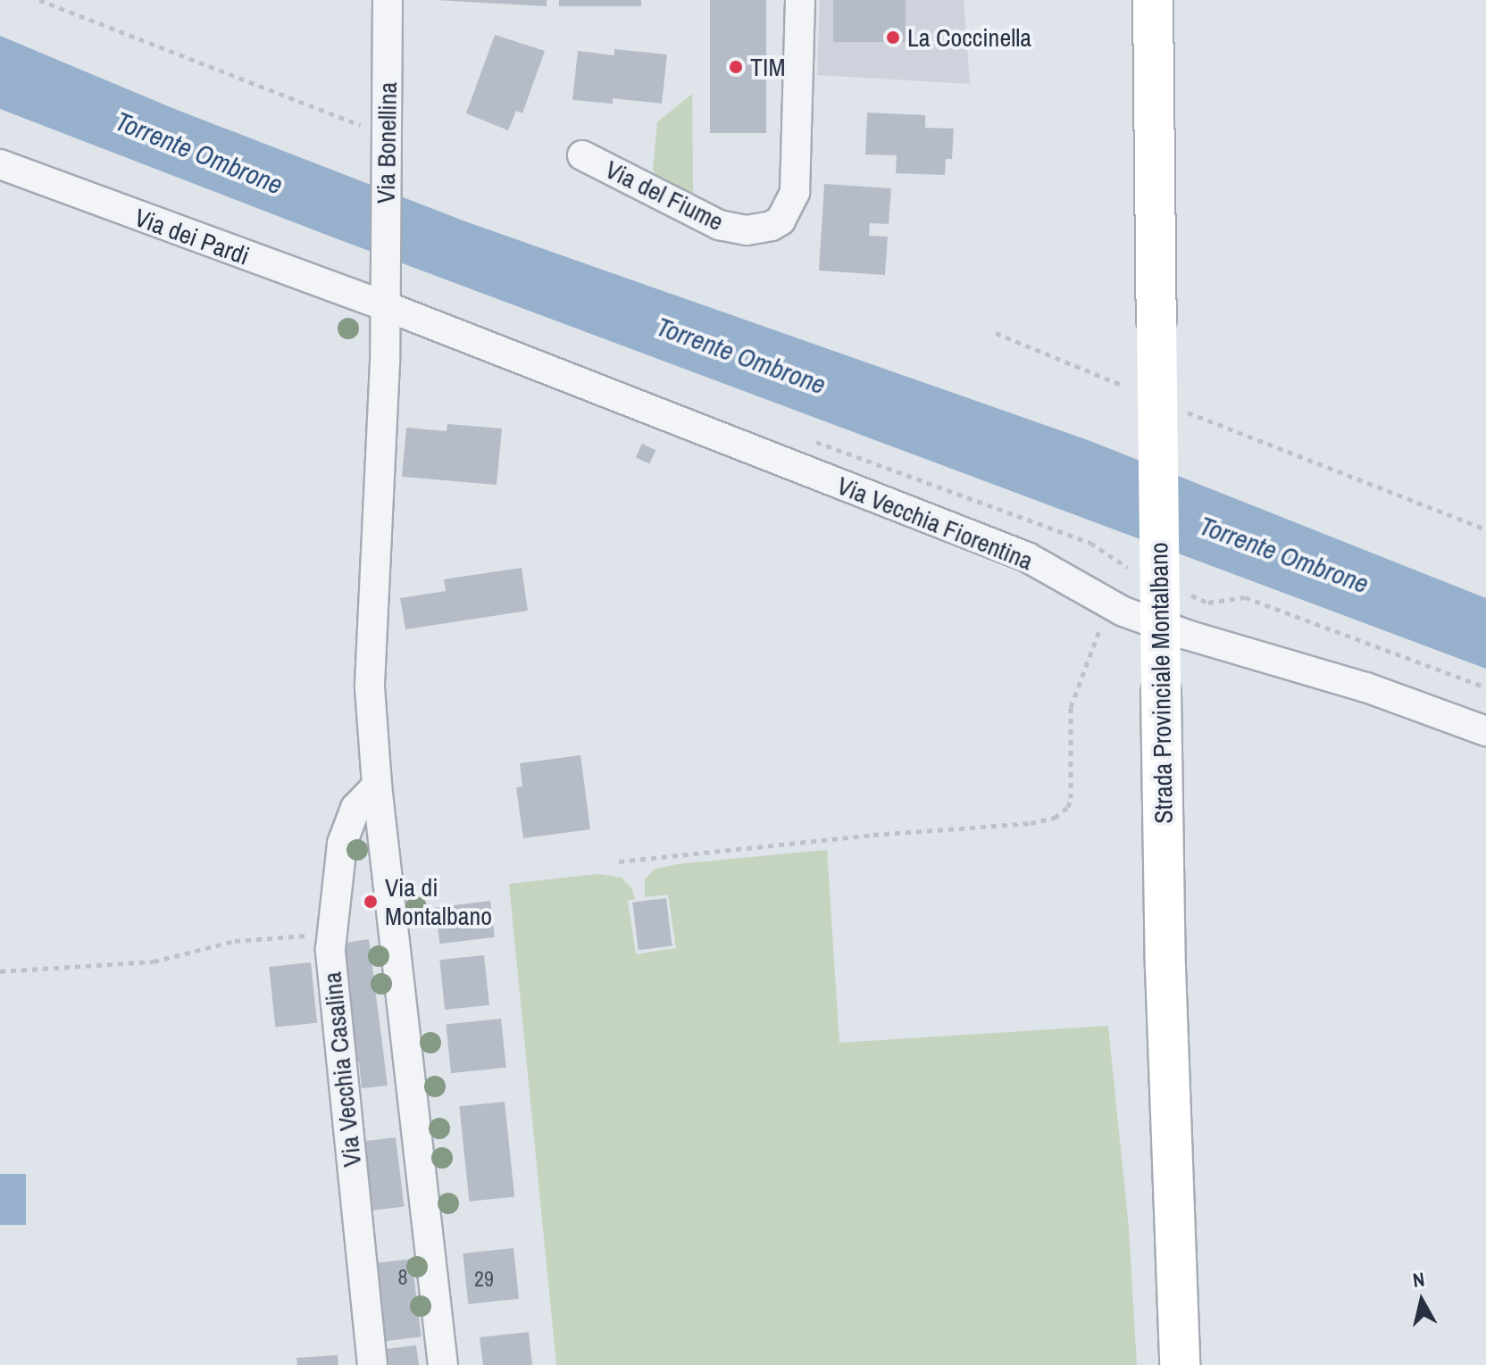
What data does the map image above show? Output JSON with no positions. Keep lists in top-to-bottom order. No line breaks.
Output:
{"streets":{"main road":["Strada Provinciale Montalbano"],"street":["Via Bonellina","Via del Fiume","Via dei Pardi","Via Vecchia Fiorentina","Via Vecchia Casalina"]},"crossings":[["Via Bonellina","Via dei Pardi"],["Via Bonellina","Via Vecchia Fiorentina"],["Via dei Pardi","Via Vecchia Fiorentina"]],"water":["Torrente Ombrone"],"places":["La Coccinella","TIM","Via di Montalbano"],"house_numbers":["8","29"],"north":"top"}
